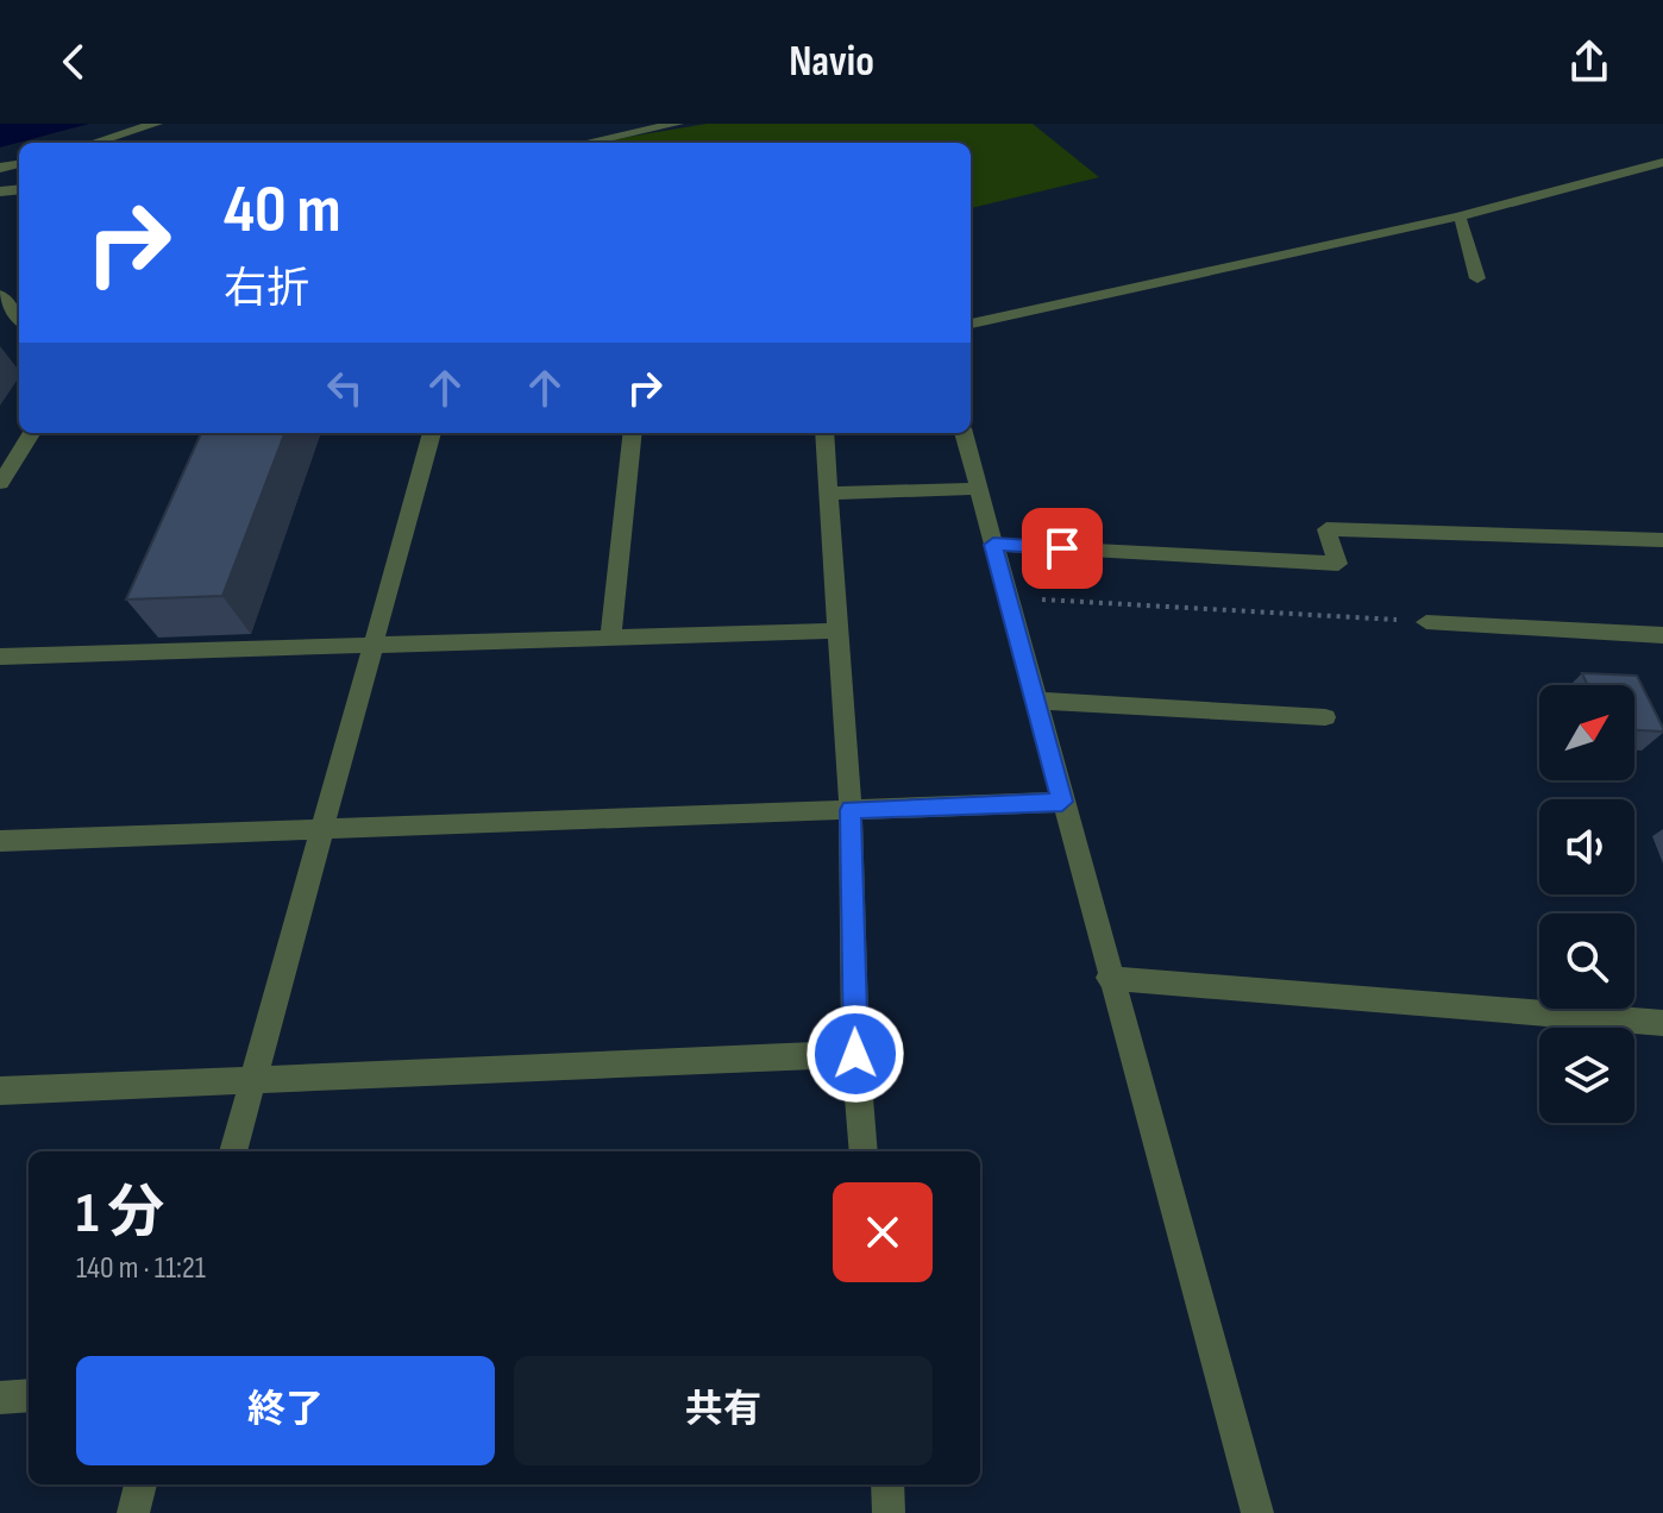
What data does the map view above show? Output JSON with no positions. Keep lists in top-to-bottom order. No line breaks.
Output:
{"north":"top right","page":{"header":"Navio","turn":["40 m","右折"],"heading":["1 分","140 m · 11:21"],"buttons":["終了","共有"]}}
